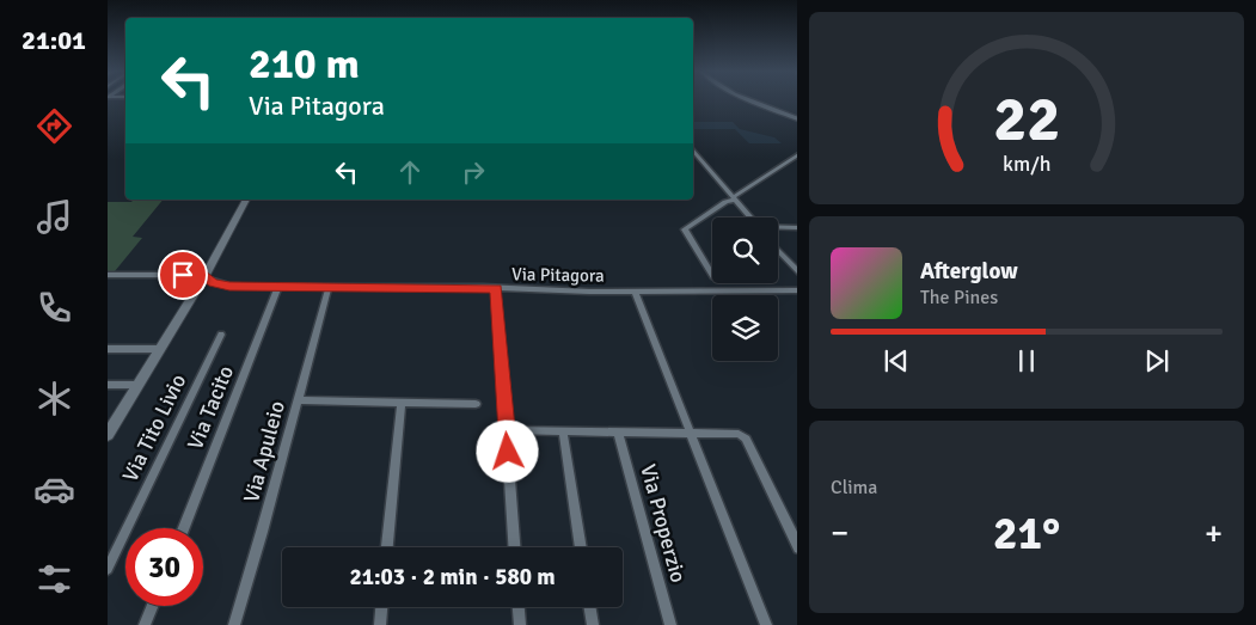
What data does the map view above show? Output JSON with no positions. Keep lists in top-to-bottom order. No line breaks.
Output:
{"streets":{"street":["Via Pitagora","Via Tacito","Via Tito Livio","Via Apuleio","Via Properzio"]},"crossings":[["Via Pitagora","Via Tacito"],["Via Pitagora","Via Apuleio"]],"page":{"tabs":"21:01","turn":["210 m","Via Pitagora"],"song":["Afterglow","The Pines"],"tile":"Clima","heat":["−","21°","+"],"limit":"30","trip":"21:03 · 2 min · 580 m","gauge":["22","km/h"]}}
